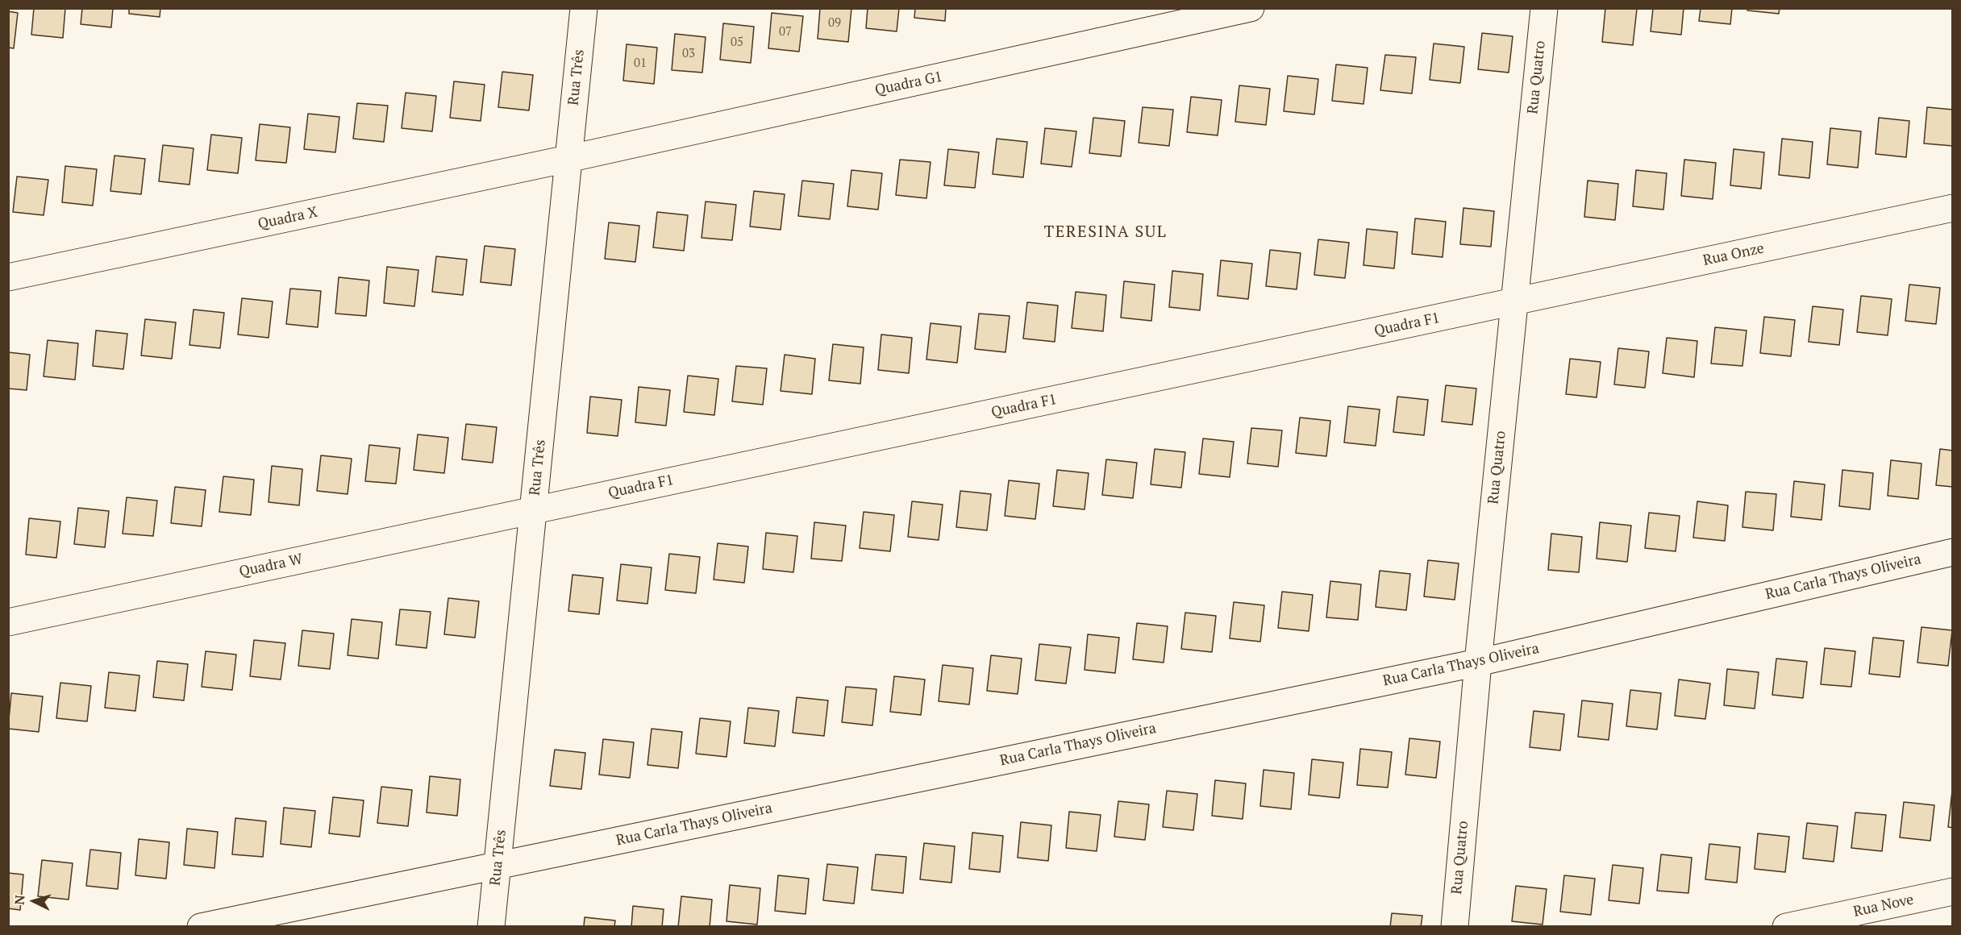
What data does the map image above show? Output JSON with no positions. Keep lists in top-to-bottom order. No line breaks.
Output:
{"streets":{"street":["Rua Três","Rua Quatro","Quadra G1","Quadra X","Rua Onze","Quadra F1","Quadra W","Rua Carla Thays Oliveira","Rua Nove"]},"crossings":[["Rua Três","Quadra G1"],["Rua Três","Quadra X"],["Rua Três","Quadra F1"],["Rua Três","Quadra W"],["Rua Três","Rua Carla Thays Oliveira"],["Rua Quatro","Rua Onze"],["Rua Quatro","Quadra F1"],["Rua Quatro","Rua Carla Thays Oliveira"],["Quadra G1","Quadra X"],["Rua Onze","Quadra F1"],["Quadra F1","Quadra W"]],"districts":["TERESINA SUL"],"house_numbers":["09","07","05","03","01"],"north":"left"}
